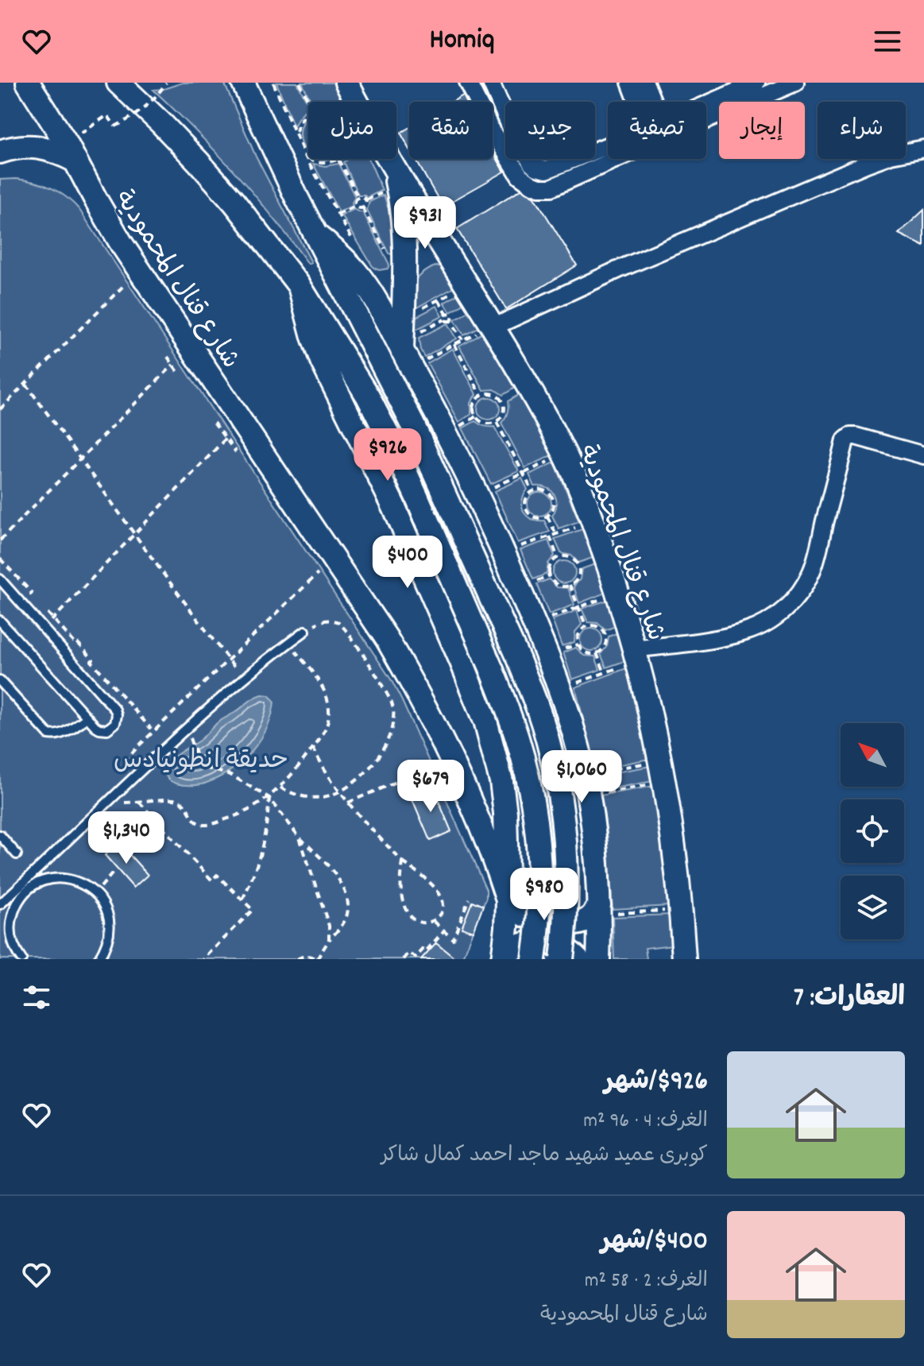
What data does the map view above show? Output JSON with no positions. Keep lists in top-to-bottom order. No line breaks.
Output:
{"streets":{"main road":["شارع قنال المحمودية"]},"parks":["حديقة انطونيادس"],"north":"top left","page":{"header":"Homiq","chip":["شراء","إيجار","تصفية","جديد","شقة","منزل"],"price":["$931","$926","$400","$1,060","$679","$1,340","$980"],"heading":"العقارات: 7","list":[{"name":"$926/شهر","note":"الغرف: 4 · 96 m² · كوبرى عميد شهيد ماجد احمد كمال شاكر"},{"name":"$400/شهر","note":"الغرف: 2 · 58 m² · شارع قنال المحمودية"}]}}
